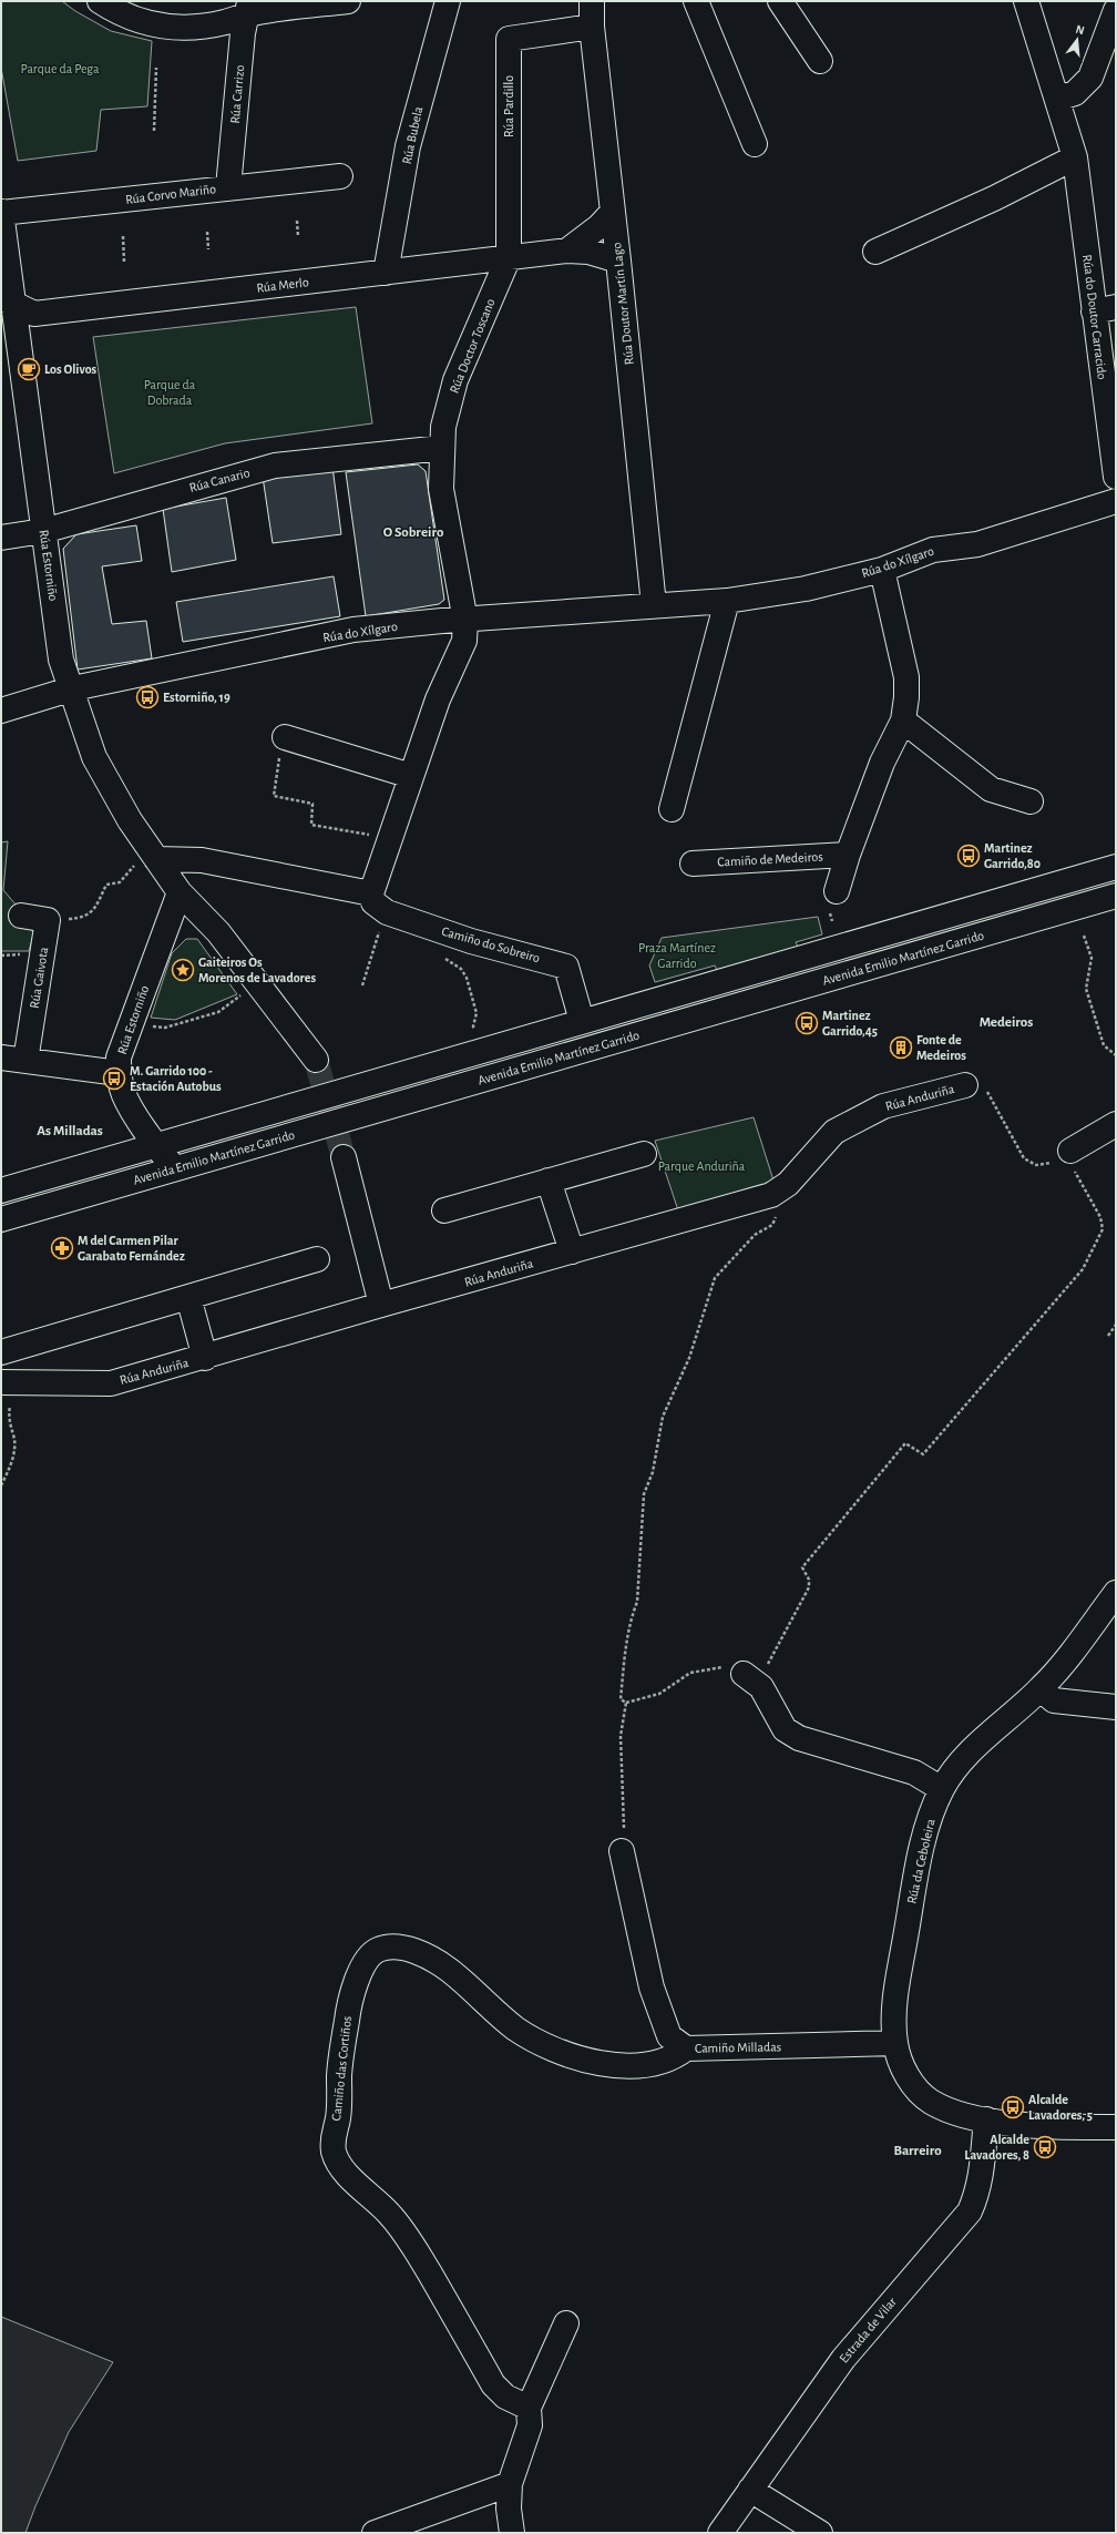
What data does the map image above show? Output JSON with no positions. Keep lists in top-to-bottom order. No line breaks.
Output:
{"streets":{"street":["Rúa Carrizo","Rúa Pardillo","Rúa Bubela","Rúa Corvo Mariño","Rúa Merlo","Rúa Doutor Martín Lago","Rúa do Doutor Carracido","Rúa Doctor Toscano","Rúa Canario","Rúa do Xílgaro","Rúa Estorniño","Camiño de Medeiros","Camiño do Sobreiro","Avenida Emilio Martínez Garrido","Rúa Gaivota","Rúa Anduriña","Rúa da Ceboleira","Camiño Milladas","Camiño das Cortiños","Estrada de Vilar"]},"crossings":[["Rúa Carrizo","Rúa Corvo Mariño"],["Rúa Pardillo","Rúa Merlo"],["Rúa Pardillo","Rúa Doutor Martín Lago"],["Rúa Pardillo","Rúa Doctor Toscano"],["Rúa Bubela","Rúa Merlo"],["Rúa Corvo Mariño","Rúa Estorniño"],["Rúa Merlo","Rúa Doutor Martín Lago"],["Rúa Merlo","Rúa Doctor Toscano"],["Rúa Merlo","Rúa Estorniño"],["Rúa Doutor Martín Lago","Rúa do Xílgaro"],["Rúa Doctor Toscano","Rúa Canario"],["Rúa Doctor Toscano","Rúa do Xílgaro"],["Rúa Canario","Rúa Estorniño"],["Rúa do Xílgaro","Rúa Estorniño"],["Rúa Estorniño","Avenida Emilio Martínez Garrido"],["Camiño do Sobreiro","Avenida Emilio Martínez Garrido"],["Rúa da Ceboleira","Camiño Milladas"],["Rúa da Ceboleira","Estrada de Vilar"],["Camiño Milladas","Camiño das Cortiños"]],"districts":["O Sobreiro","Medeiros","As Milladas","Barreiro"],"parks":["Parque da Pega","Parque da Dobrada","Praza Martínez Garrido","Parque Anduriña"],"places":{"cafe":["Los Olivos"],"bus stop":["Estorniño, 19","Martinez Garrido,80","Martinez Garrido,45","M. Garrido 100 - Estación Autobus","Alcalde Lavadores, 5","Alcalde Lavadores, 8"],"place":["Gaiteiros Os Morenos de Lavadores"],"building":["Fonte de Medeiros"],"pharmacy":["M del Carmen Pilar Garabato Fernández"]},"north":"top"}
